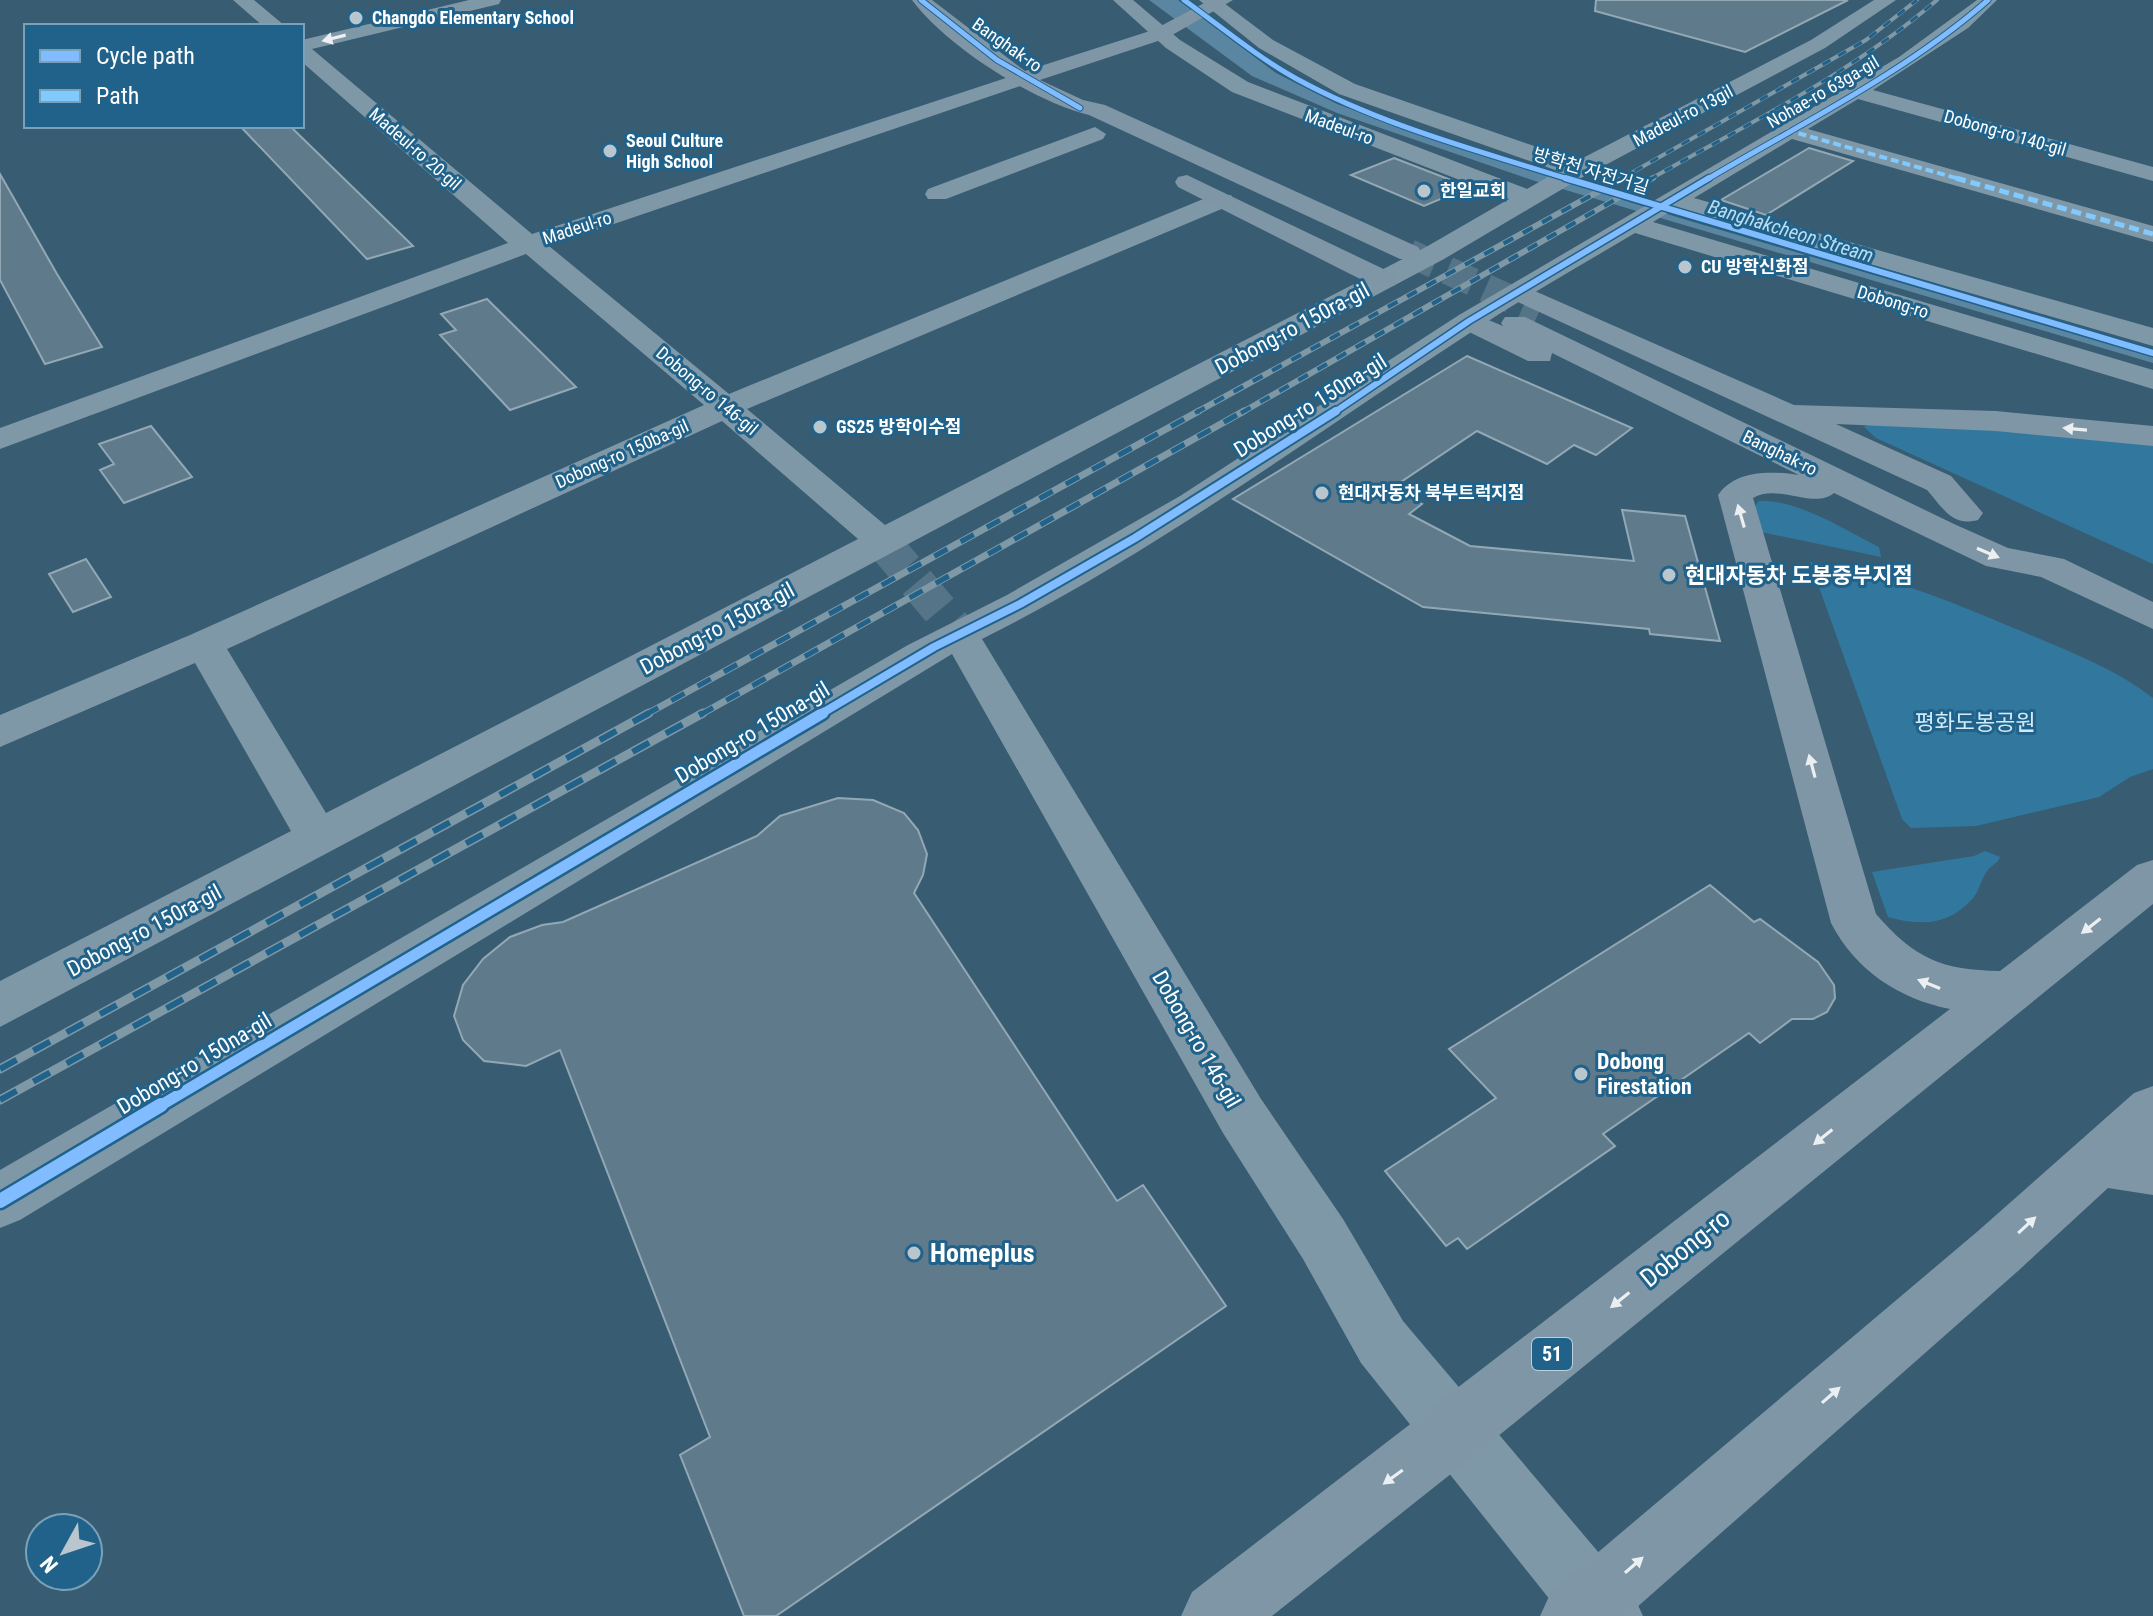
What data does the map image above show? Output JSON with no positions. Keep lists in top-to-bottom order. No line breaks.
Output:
{"streets":{"main road":["Banghak-ro","Madeul-ro","Dobong-ro","51"],"street":["Nohae-ro 63ga-gil","Madeul-ro 13gil","Dobong-ro 140-gil","Madeul-ro 20-gil","Dobong-ro 150ra-gil","Dobong-ro 146-gil","Dobong-ro 150na-gil","Dobong-ro 150ba-gil"],"cycle path":["방학천 자전거길"]},"crossings":[["Banghak-ro","Madeul-ro 13gil"],["Banghak-ro","Madeul-ro"],["Banghak-ro","Dobong-ro 150ra-gil"],["Banghak-ro","Dobong-ro 150na-gil"],["Nohae-ro 63ga-gil","Dobong-ro 140-gil"],["Nohae-ro 63ga-gil","Dobong-ro"],["Madeul-ro 13gil","Madeul-ro"],["Madeul-ro 13gil","Dobong-ro 150ra-gil"],["Madeul-ro","Madeul-ro 20-gil"],["Madeul-ro","Dobong-ro 146-gil"],["Madeul-ro 20-gil","Dobong-ro 146-gil"],["Dobong-ro","Dobong-ro 146-gil"],["Dobong-ro 150ra-gil","Dobong-ro 146-gil"],["Dobong-ro 146-gil","Dobong-ro 150na-gil"],["Dobong-ro 146-gil","Dobong-ro 150ba-gil"]],"one_way":["Dobong-ro"],"water":["Banghakcheon Stream"],"parks":["평화도봉공원"],"places":["Changdo Elementary School","Seoul Culture High School","한일교회","CU 방학신화점","GS25 방학이수점","현대자동차 북부트럭지점","현대자동차 도봉중부지점","Dobong Firestation","Homeplus"],"legend":["Cycle path","Path"],"north":"bottom left"}
